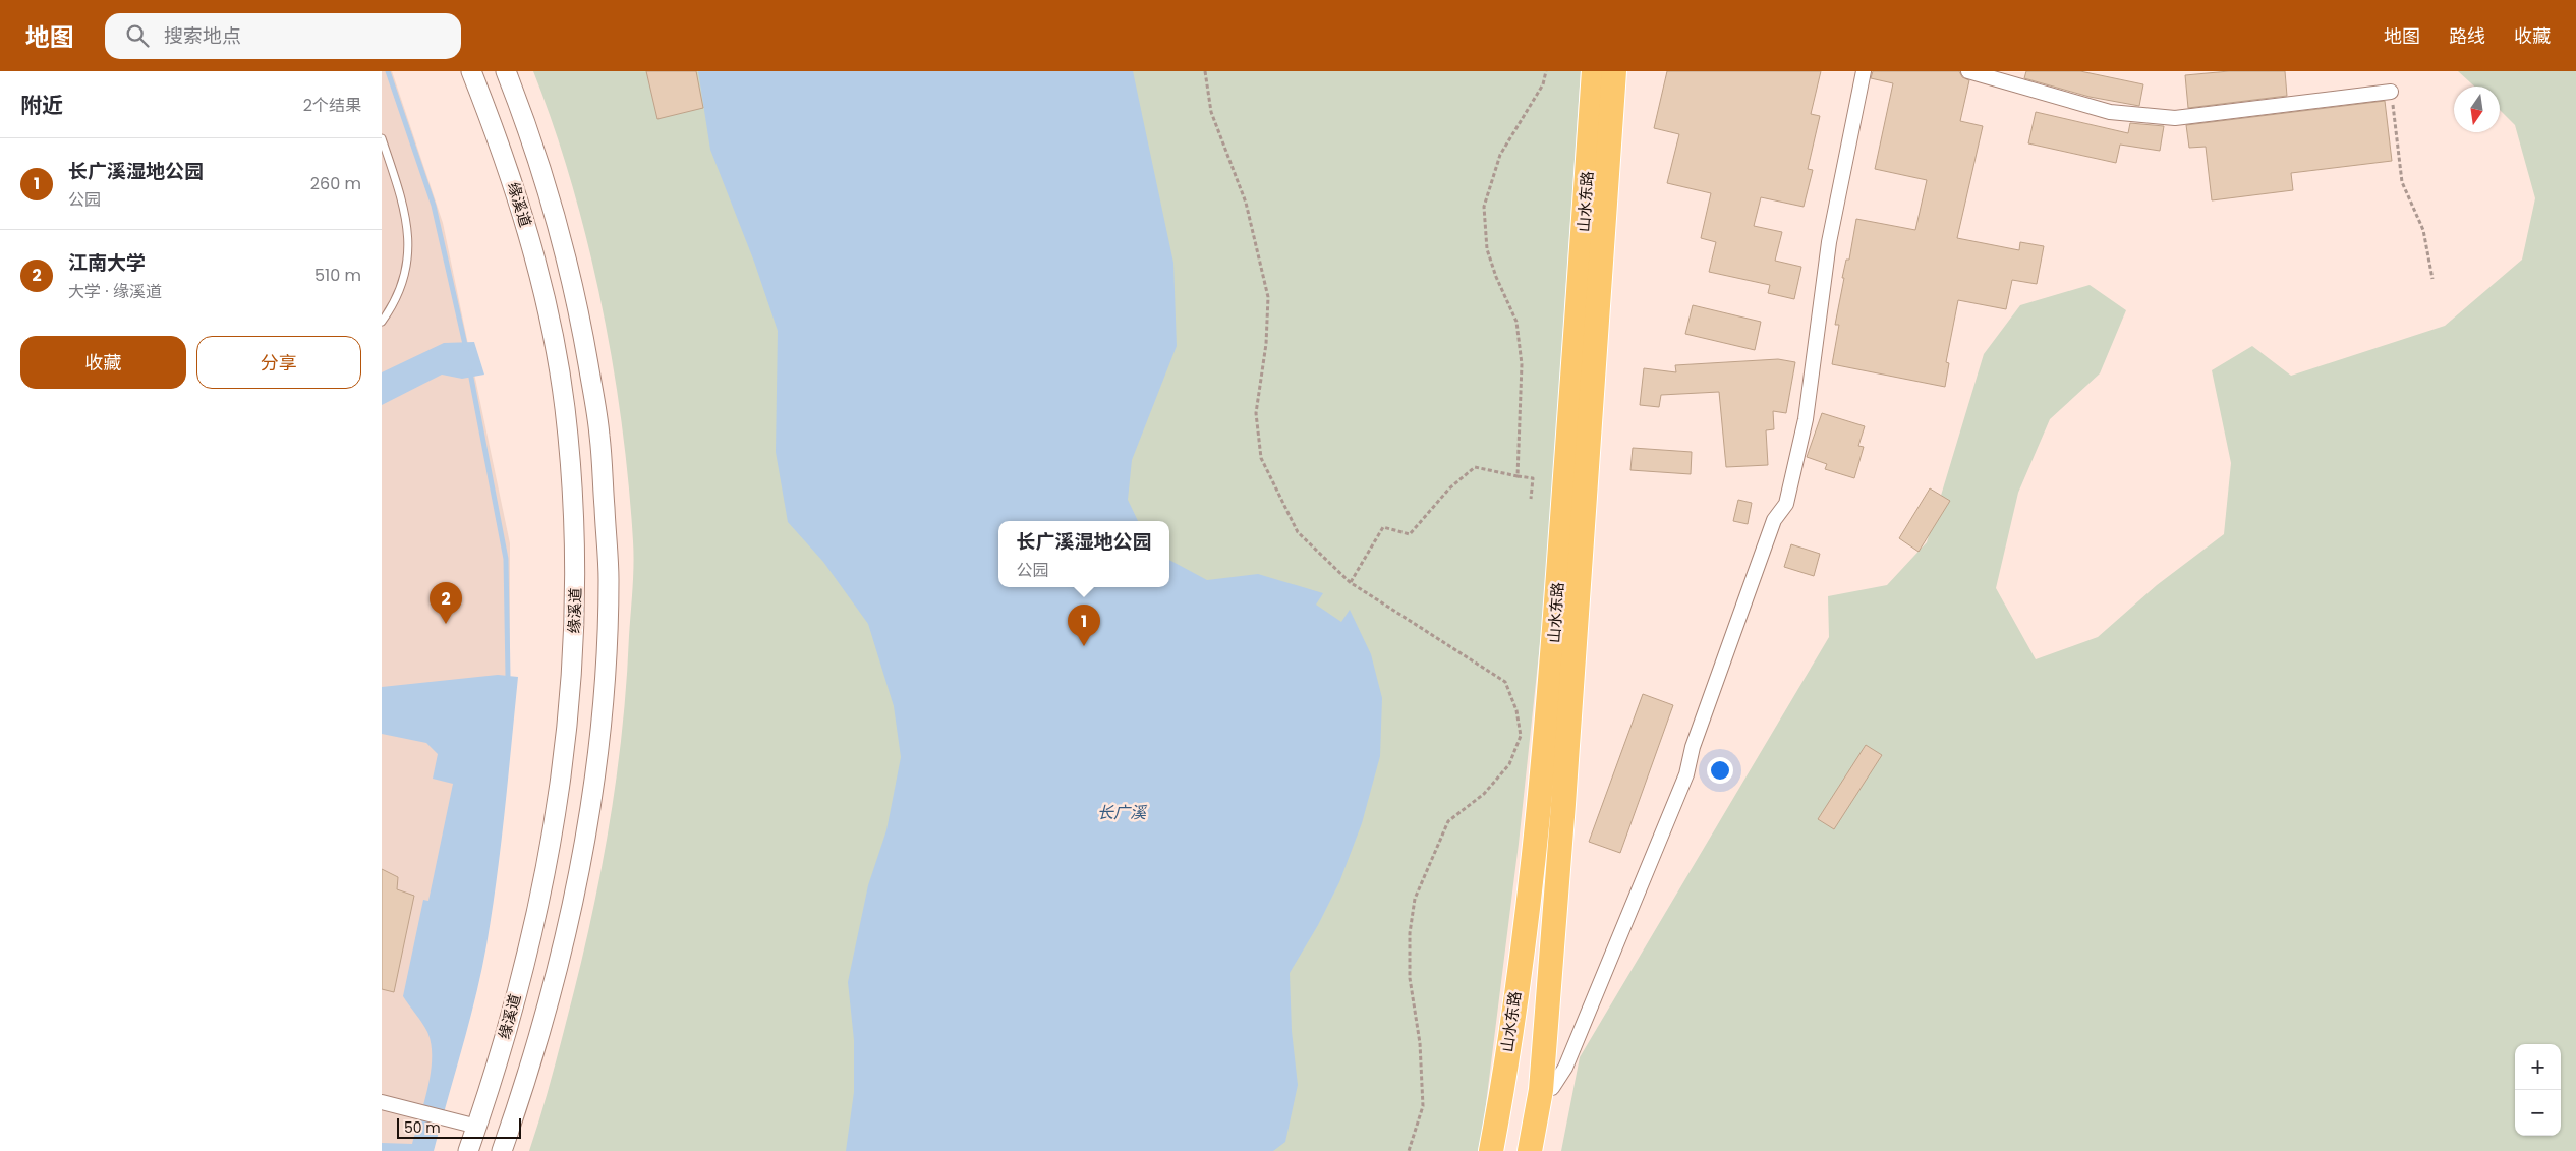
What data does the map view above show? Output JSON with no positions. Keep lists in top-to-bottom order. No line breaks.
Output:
{"streets":{"highway":["山水东路"],"main road":["缘溪道"]},"water":["长广溪"],"scale_bar":"50 m","north":"bottom","page":{"header":"地图","search":"搜索地点","nav":["地图","路线","收藏"],"heading":["附近","2个结果"],"list":[{"mark":"1","name":"长广溪湿地公园","note":"公园","value":"260 m"},{"mark":"2","name":"江南大学","note":"大学 · 缘溪道","value":"510 m"}],"buttons":["收藏","分享"],"popup":["长广溪湿地公园","公园"],"pins":["2","1"],"map_buttons":["+","−"],"scale":"50 m"}}
